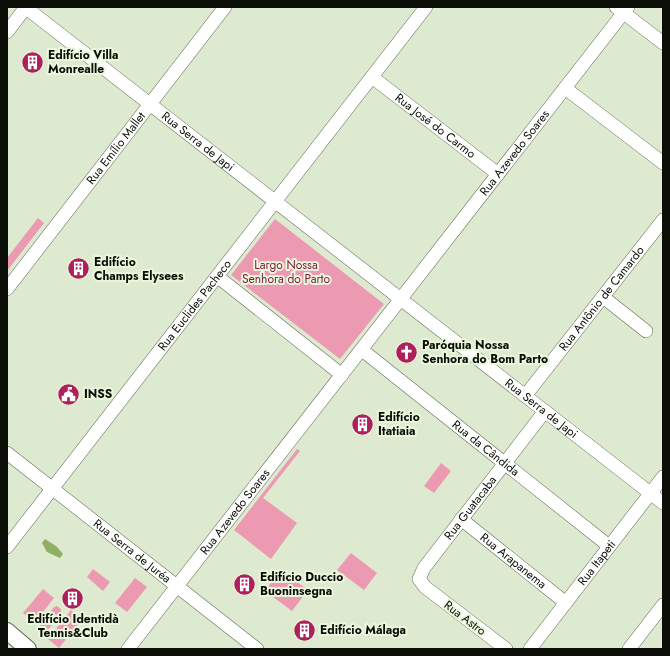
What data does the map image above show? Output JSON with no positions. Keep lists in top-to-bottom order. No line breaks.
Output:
{"streets":{"street":["Rua José do Carmo","Rua Serra de Japi","Rua Emílio Mallet","Rua Azevedo Soares","Rua Antônio de Camardo","Rua Euclides Pacheco","Rua da Cândida","Rua Guatacaba","Rua Serra de Juréa","Rua Arapanema","Rua Itapeti","Rua Astro"]},"crossings":[["Rua José do Carmo","Rua Azevedo Soares"],["Rua José do Carmo","Rua Euclides Pacheco"],["Rua Serra de Japi","Rua Emílio Mallet"],["Rua Serra de Japi","Rua Azevedo Soares"],["Rua Serra de Japi","Rua Antônio de Camardo"],["Rua Serra de Japi","Rua Euclides Pacheco"],["Rua Serra de Japi","Rua Guatacaba"],["Rua Serra de Japi","Rua Itapeti"],["Rua Azevedo Soares","Rua Serra de Juréa"],["Rua Euclides Pacheco","Rua Serra de Juréa"],["Rua da Cândida","Rua Guatacaba"],["Rua da Cândida","Rua Itapeti"],["Rua Guatacaba","Rua Arapanema"],["Rua Guatacaba","Rua Astro"],["Rua Arapanema","Rua Itapeti"]],"parks":["Largo Nossa Senhora do Parto"],"places":{"building":["Edifício Villa Monrealle","Edifício Champs Elysees","Edifício Itatiaia","Edifício Duccio Buoninsegna","Edifício Identidà Tennis&Club","Edifício Málaga"],"church":["Paróquia Nossa Senhora do Bom Parto"],"public building":["INSS"]}}
